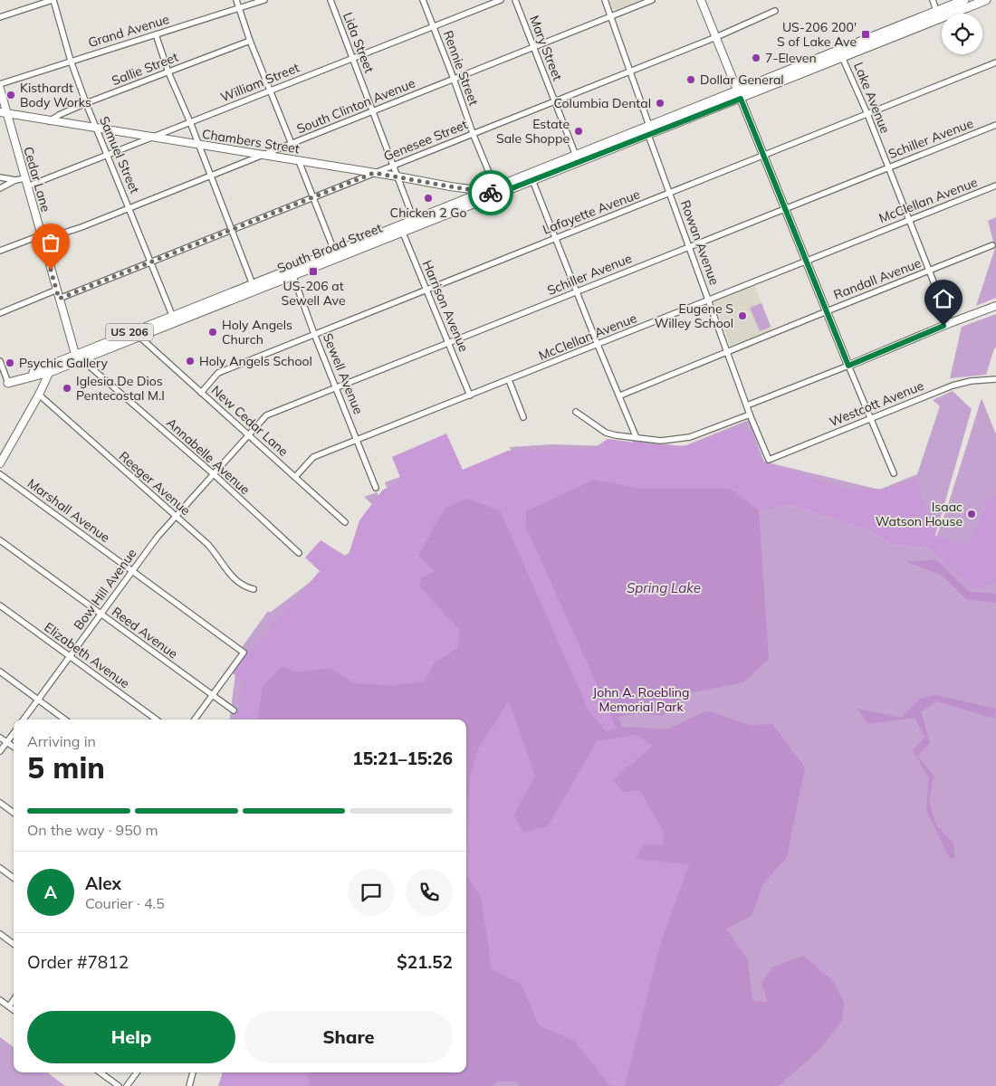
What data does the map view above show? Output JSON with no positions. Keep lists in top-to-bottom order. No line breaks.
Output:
{"streets":{"main road":["South Broad Street","US 206"],"street":["Grand Avenue","Lida Street","Mary Street","Rennie Street","Sallie Street","William Street","Lake Avenue","South Clinton Avenue","Schiller Avenue","Genesee Street","Chambers Street","Samuel Street","Cedar Lane","McClellan Avenue","Lafayette Avenue","Rowan Avenue","Randall Avenue","Harrison Avenue","Sewell Avenue","Westcott Avenue","New Cedar Lane","Annabelle Avenue","Reeger Avenue","Marshall Avenue","Bow Hill Avenue","Reed Avenue","Elizabeth Avenue"]},"crossings":[["Grand Avenue","Samuel Street"],["Lida Street","William Street"],["Lida Street","South Clinton Avenue"],["Lida Street","Genesee Street"],["Lida Street","Chambers Street"],["Lida Street","South Broad Street"],["Mary Street","South Clinton Avenue"],["Mary Street","Genesee Street"],["Mary Street","South Broad Street"],["Rennie Street","William Street"],["Rennie Street","South Clinton Avenue"],["Rennie Street","Genesee Street"],["Rennie Street","South Broad Street"],["Sallie Street","Chambers Street"],["Sallie Street","Samuel Street"],["William Street","Chambers Street"],["William Street","Samuel Street"],["William Street","Cedar Lane"],["Lake Avenue","Schiller Avenue"],["Lake Avenue","McClellan Avenue"],["Lake Avenue","Lafayette Avenue"],["Lake Avenue","South Broad Street"],["Lake Avenue","Randall Avenue"],["South Clinton Avenue","Chambers Street"],["South Clinton Avenue","Samuel Street"],["South Clinton Avenue","Cedar Lane"],["Schiller Avenue","Rowan Avenue"],["Schiller Avenue","Harrison Avenue"],["Schiller Avenue","Sewell Avenue"],["Schiller Avenue","New Cedar Lane"],["Schiller Avenue","Annabelle Avenue"],["Schiller Avenue","Bow Hill Avenue"],["Genesee Street","Chambers Street"],["Genesee Street","Samuel Street"],["Genesee Street","Cedar Lane"],["Chambers Street","Samuel Street"],["Chambers Street","Cedar Lane"],["Chambers Street","South Broad Street"],["Samuel Street","South Broad Street"],["Cedar Lane","South Broad Street"],["Cedar Lane","Annabelle Avenue"],["McClellan Avenue","Rowan Avenue"],["McClellan Avenue","Harrison Avenue"],["McClellan Avenue","Sewell Avenue"],["McClellan Avenue","New Cedar Lane"],["Lafayette Avenue","Rowan Avenue"],["Lafayette Avenue","Harrison Avenue"],["Lafayette Avenue","Sewell Avenue"],["Lafayette Avenue","New Cedar Lane"],["Rowan Avenue","South Broad Street"],["Rowan Avenue","Randall Avenue"],["Rowan Avenue","Westcott Avenue"],["South Broad Street","Harrison Avenue"],["South Broad Street","Sewell Avenue"],["South Broad Street","New Cedar Lane"],["South Broad Street","Annabelle Avenue"],["Annabelle Avenue","Bow Hill Avenue"],["Reeger Avenue","Bow Hill Avenue"],["Marshall Avenue","Bow Hill Avenue"],["Marshall Avenue","Reed Avenue"],["Bow Hill Avenue","Reed Avenue"],["Bow Hill Avenue","Elizabeth Avenue"]],"water":["Spring Lake"],"parks":["John A. Roebling Memorial Park"],"places":{"transit":["US-206 200' S of Lake Ave","US-206 at Sewell Ave"],"other":["7-Eleven","Dollar General","Kisthardt Body Works","Columbia Dental","Estate Sale Shoppe","Chicken 2 Go","Eugene S Willey School","Holy Angels Church","Holy Angels School","Psychic Gallery","Iglesia De Dios Pentecostal M.I","Isaac Watson House"]},"page":{"heading":["5 min","Arriving in","15:21–15:26"],"panel":["Alex","Courier · 4.5","Order #7812","$21.52"],"bar":"On the way · 950 m","round":"A","buttons":["Help","Share"]}}
